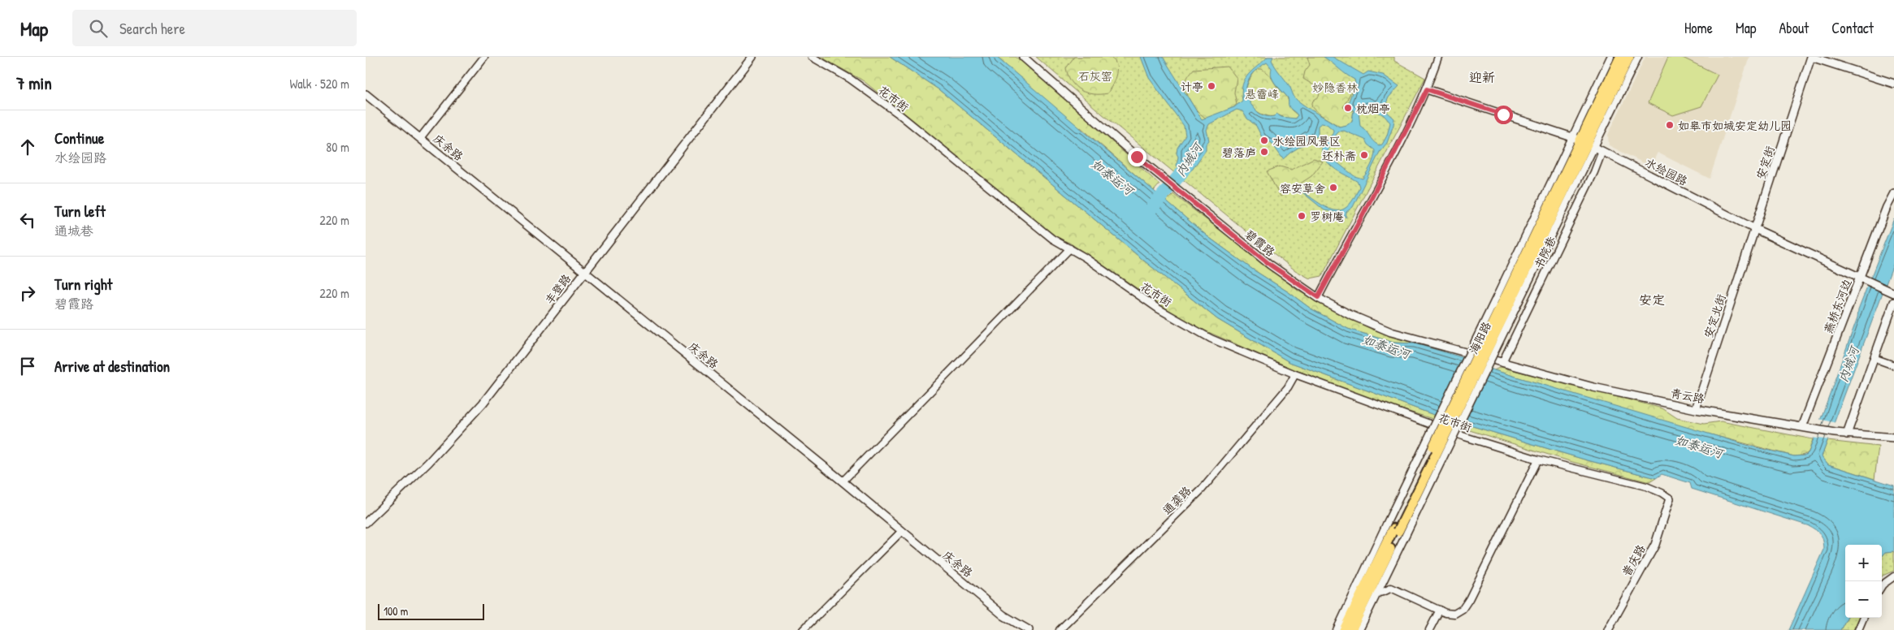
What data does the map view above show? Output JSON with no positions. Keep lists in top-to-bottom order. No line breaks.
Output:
{"streets":{"main road":["海阳路"],"street":["花市街","庆余路","安定街","水绘园路","碧霞路","书院巷","丰登路","燕桥东河边","安定北街","青云路","通龚路","普庆路"]},"crossings":[["花市街","通龚路"],["花市街","普庆路"],["庆余路","丰登路"],["安定街","水绘园路"],["安定街","安定北街"],["水绘园路","书院巷"],["水绘园路","燕桥东河边"],["水绘园路","安定北街"],["水绘园路","海阳路"],["碧霞路","青云路"],["书院巷","青云路"],["燕桥东河边","青云路"],["安定北街","青云路"]],"districts":["迎新","安定"],"water":["内城河","如泰运河"],"parks":["石灰窑","妙隐香林","悬霤峰"],"places":["计亭","枕烟亭","如皋市如城安定幼儿园","水绘园风景区","碧落庐","还朴斋","容安草舍","罗树庵"],"scale_bar":"100 m","page":{"header":"Map","search":"Search here","nav":["Home","Map","About","Contact"],"heading":["7 min","Walk · 520 m"],"list":[["Continue","水绘园路","80 m"],["Turn left","通城巷","220 m"],["Turn right","碧霞路","220 m"],"Arrive at destination"],"map_buttons":["+","−"],"scale":"100 m"}}
